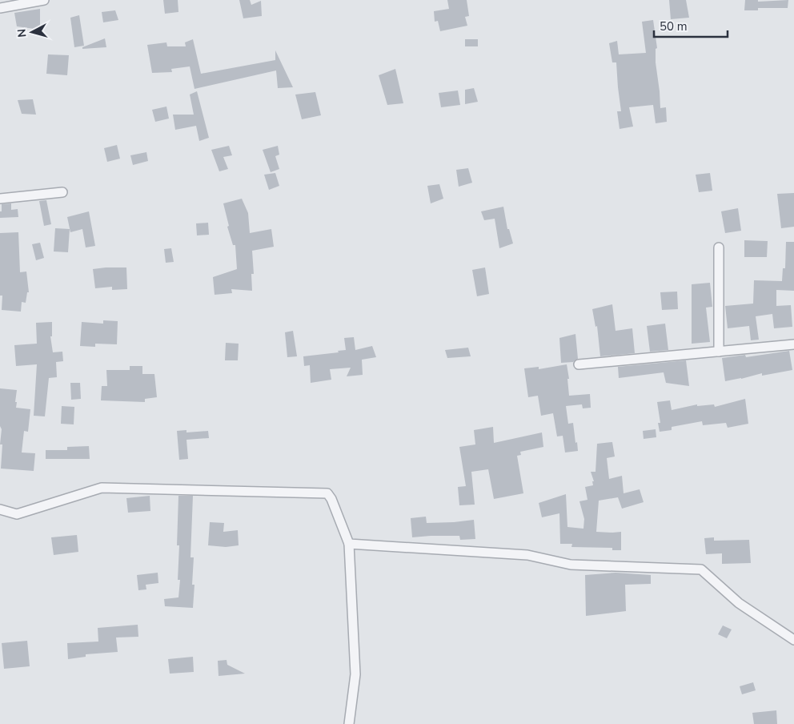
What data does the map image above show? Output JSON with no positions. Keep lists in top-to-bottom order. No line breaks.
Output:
{"scale_bar":"50 m","north":"left"}
